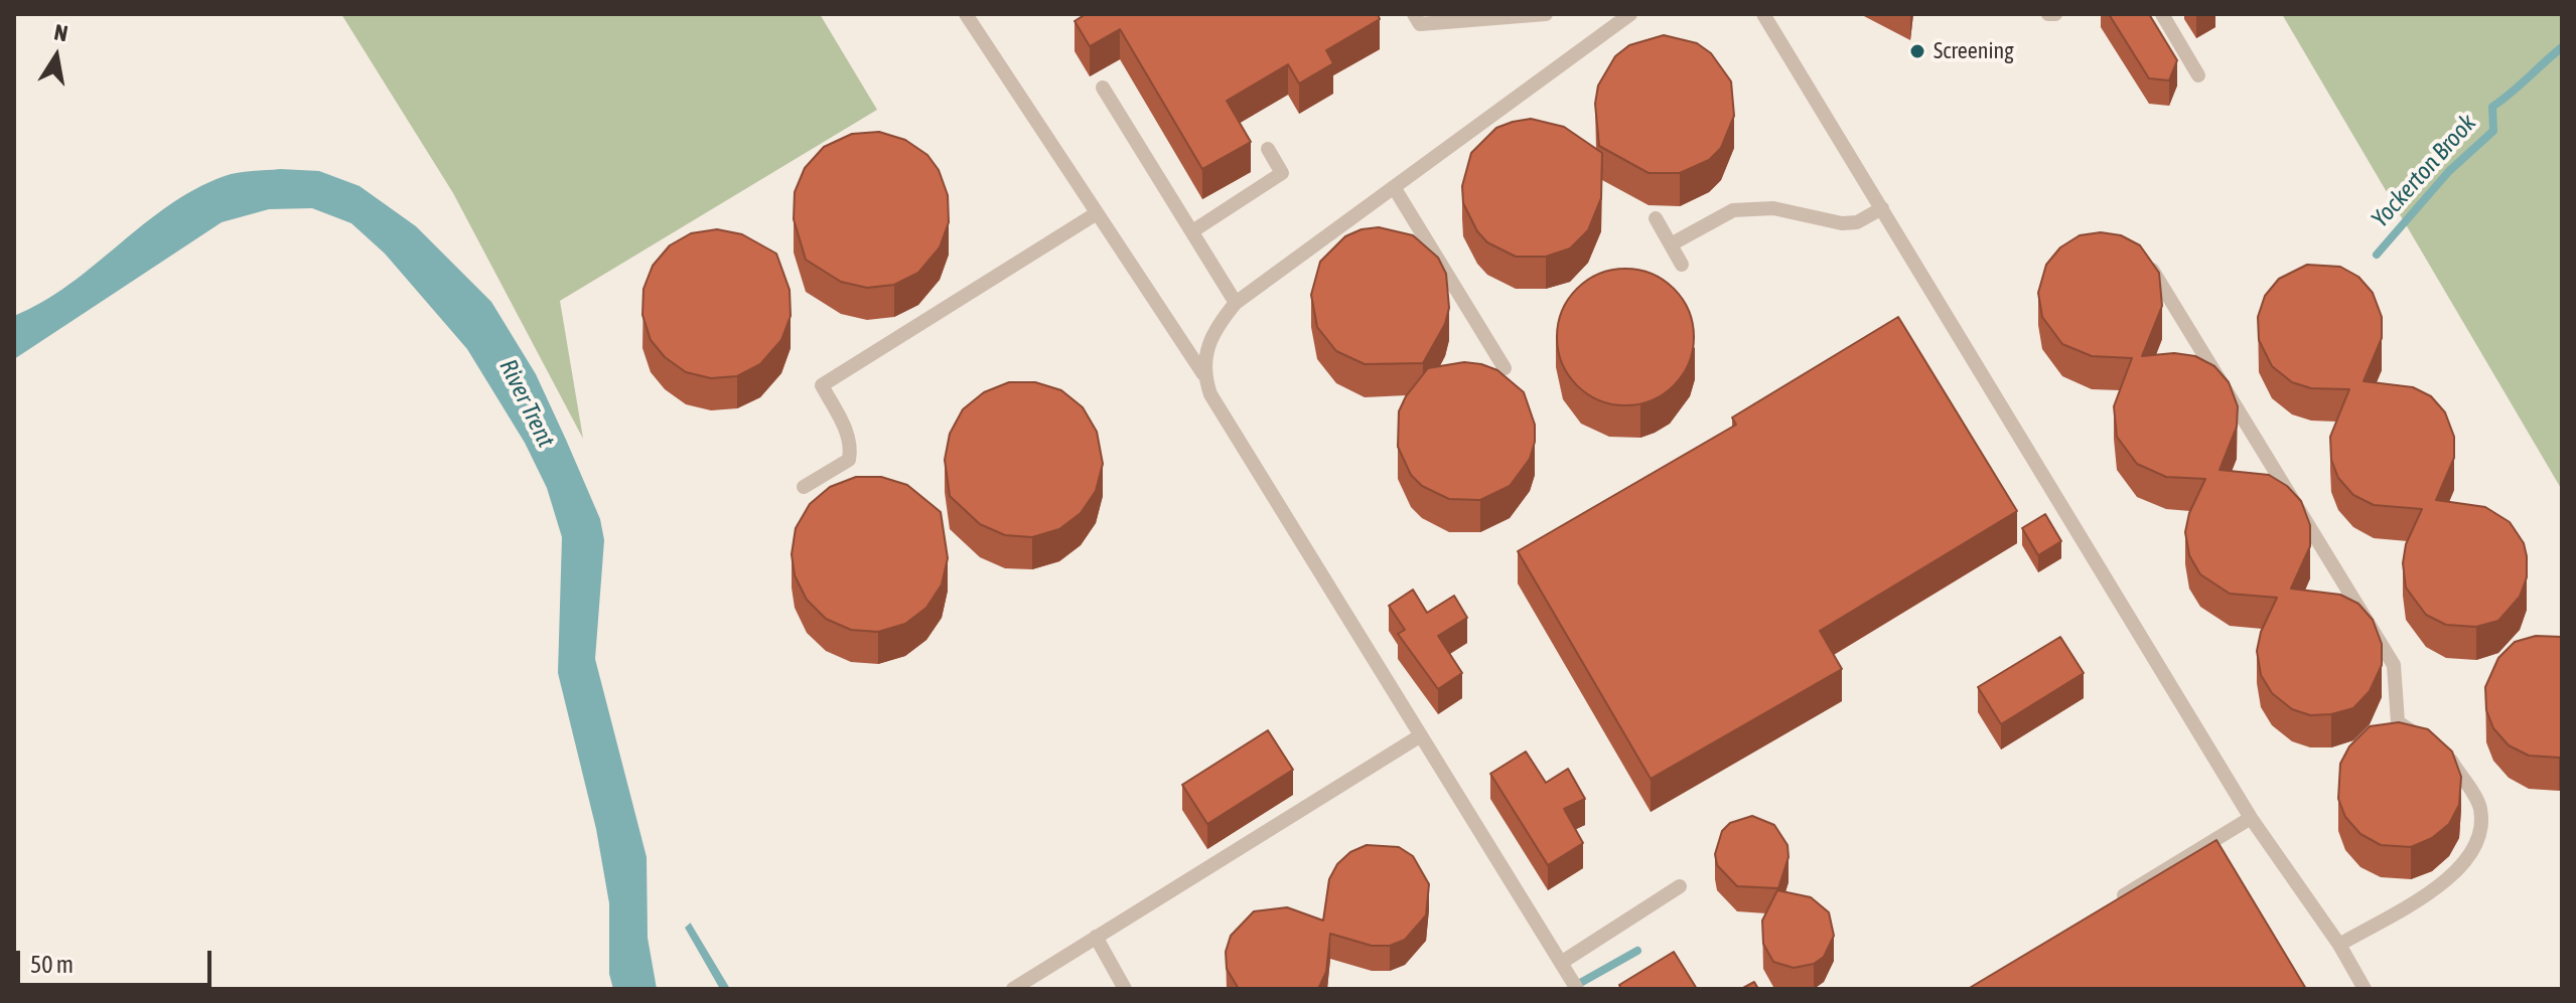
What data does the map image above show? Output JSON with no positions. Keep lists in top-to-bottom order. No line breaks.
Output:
{"water":["Yockerton Brook","River Trent"],"places":["Screening"],"scale_bar":"50 m","north":"top"}
